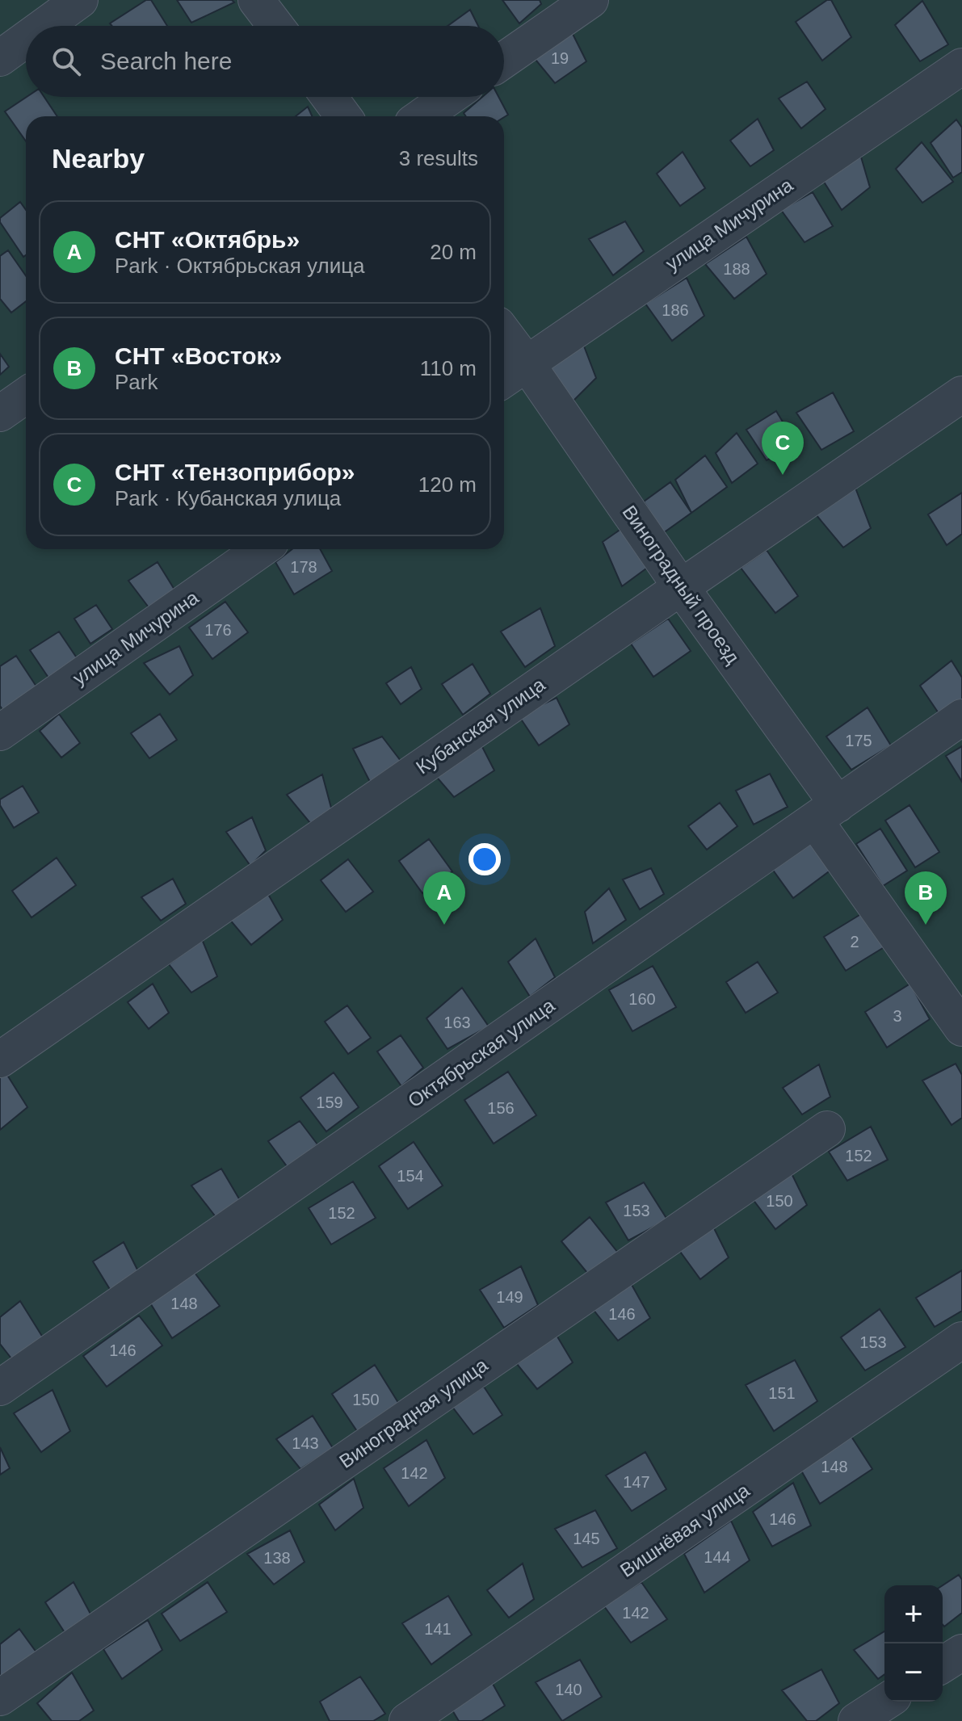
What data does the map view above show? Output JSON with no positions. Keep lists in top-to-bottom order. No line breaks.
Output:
{"streets":{"street":["улица Мичурина","Виноградный проезд","Кубанская улица","Октябрьская улица","Виноградная улица","Вишнёвая улица"]},"crossings":[["улица Мичурина","Виноградный проезд"],["Виноградный проезд","Кубанская улица"],["Виноградный проезд","Октябрьская улица"]],"house_numbers":["19","188","186","178","176","175","2","160","3","163","159","156","152","154","150","153","152","149","148","146","153","146","151","150","143","148","142","147","146","145","144","138","142","141","140"],"page":{"search":"Search here","heading":["Nearby","3 results"],"list":[{"mark":"A","name":"СНТ «Октябрь»","note":"Park · Октябрьская улица","value":"20 m"},{"mark":"B","name":"СНТ «Восток»","note":"Park","value":"110 m"},{"mark":"C","name":"СНТ «Тензоприбор»","note":"Park · Кубанская улица","value":"120 m"}],"pins":["C","A","B"],"map_buttons":["+","−"]}}
